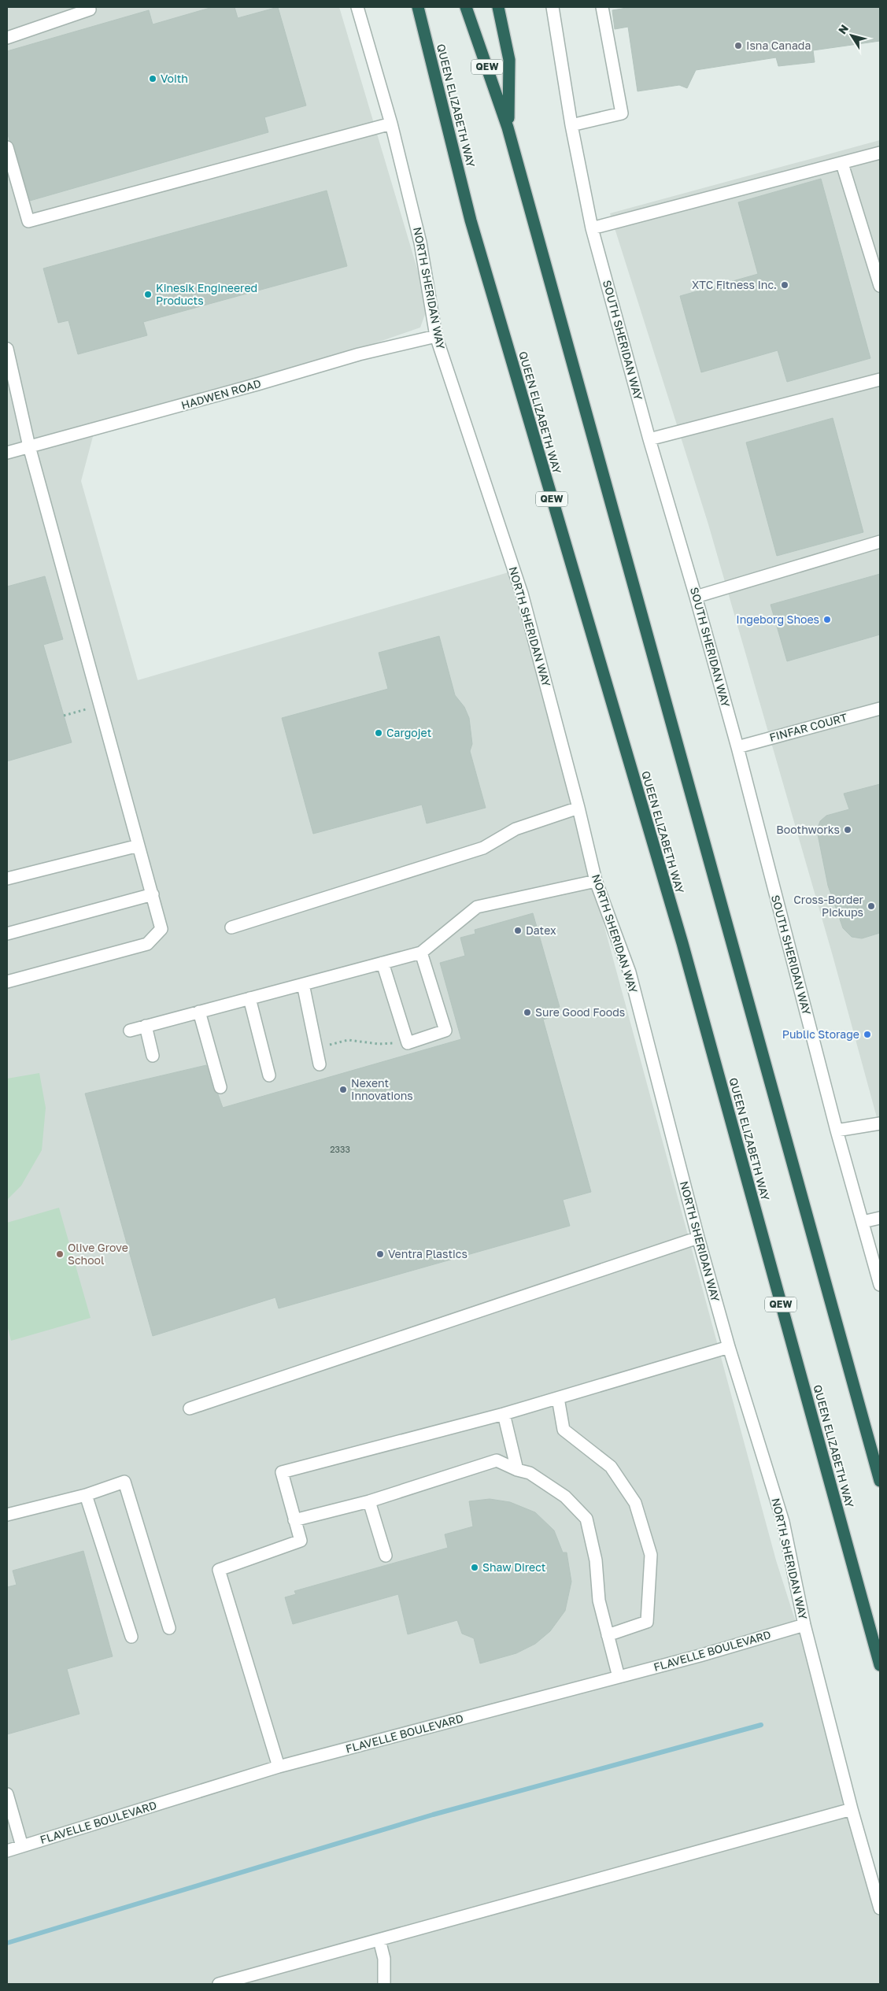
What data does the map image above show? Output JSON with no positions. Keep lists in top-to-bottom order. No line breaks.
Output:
{"streets":{"highway":["QEW","QUEEN ELIZABETH WAY"],"street":["NORTH SHERIDAN WAY","SOUTH SHERIDAN WAY","HADWEN ROAD","FINFAR COURT","FLAVELLE BOULEVARD"]},"crossings":[["NORTH SHERIDAN WAY","HADWEN ROAD"],["NORTH SHERIDAN WAY","FLAVELLE BOULEVARD"],["SOUTH SHERIDAN WAY","FINFAR COURT"]],"places":["Isna Canada","Voith","XTC Fitness Inc.","Kinesik Engineered Products","Ingeborg Shoes","Cargojet","Boothworks","Cross-Border Pickups","Datex","Sure Good Foods","Public Storage","Nexent Innovations","Olive Grove School","Ventra Plastics","Shaw Direct"],"house_numbers":["2333"],"north":"top left"}
